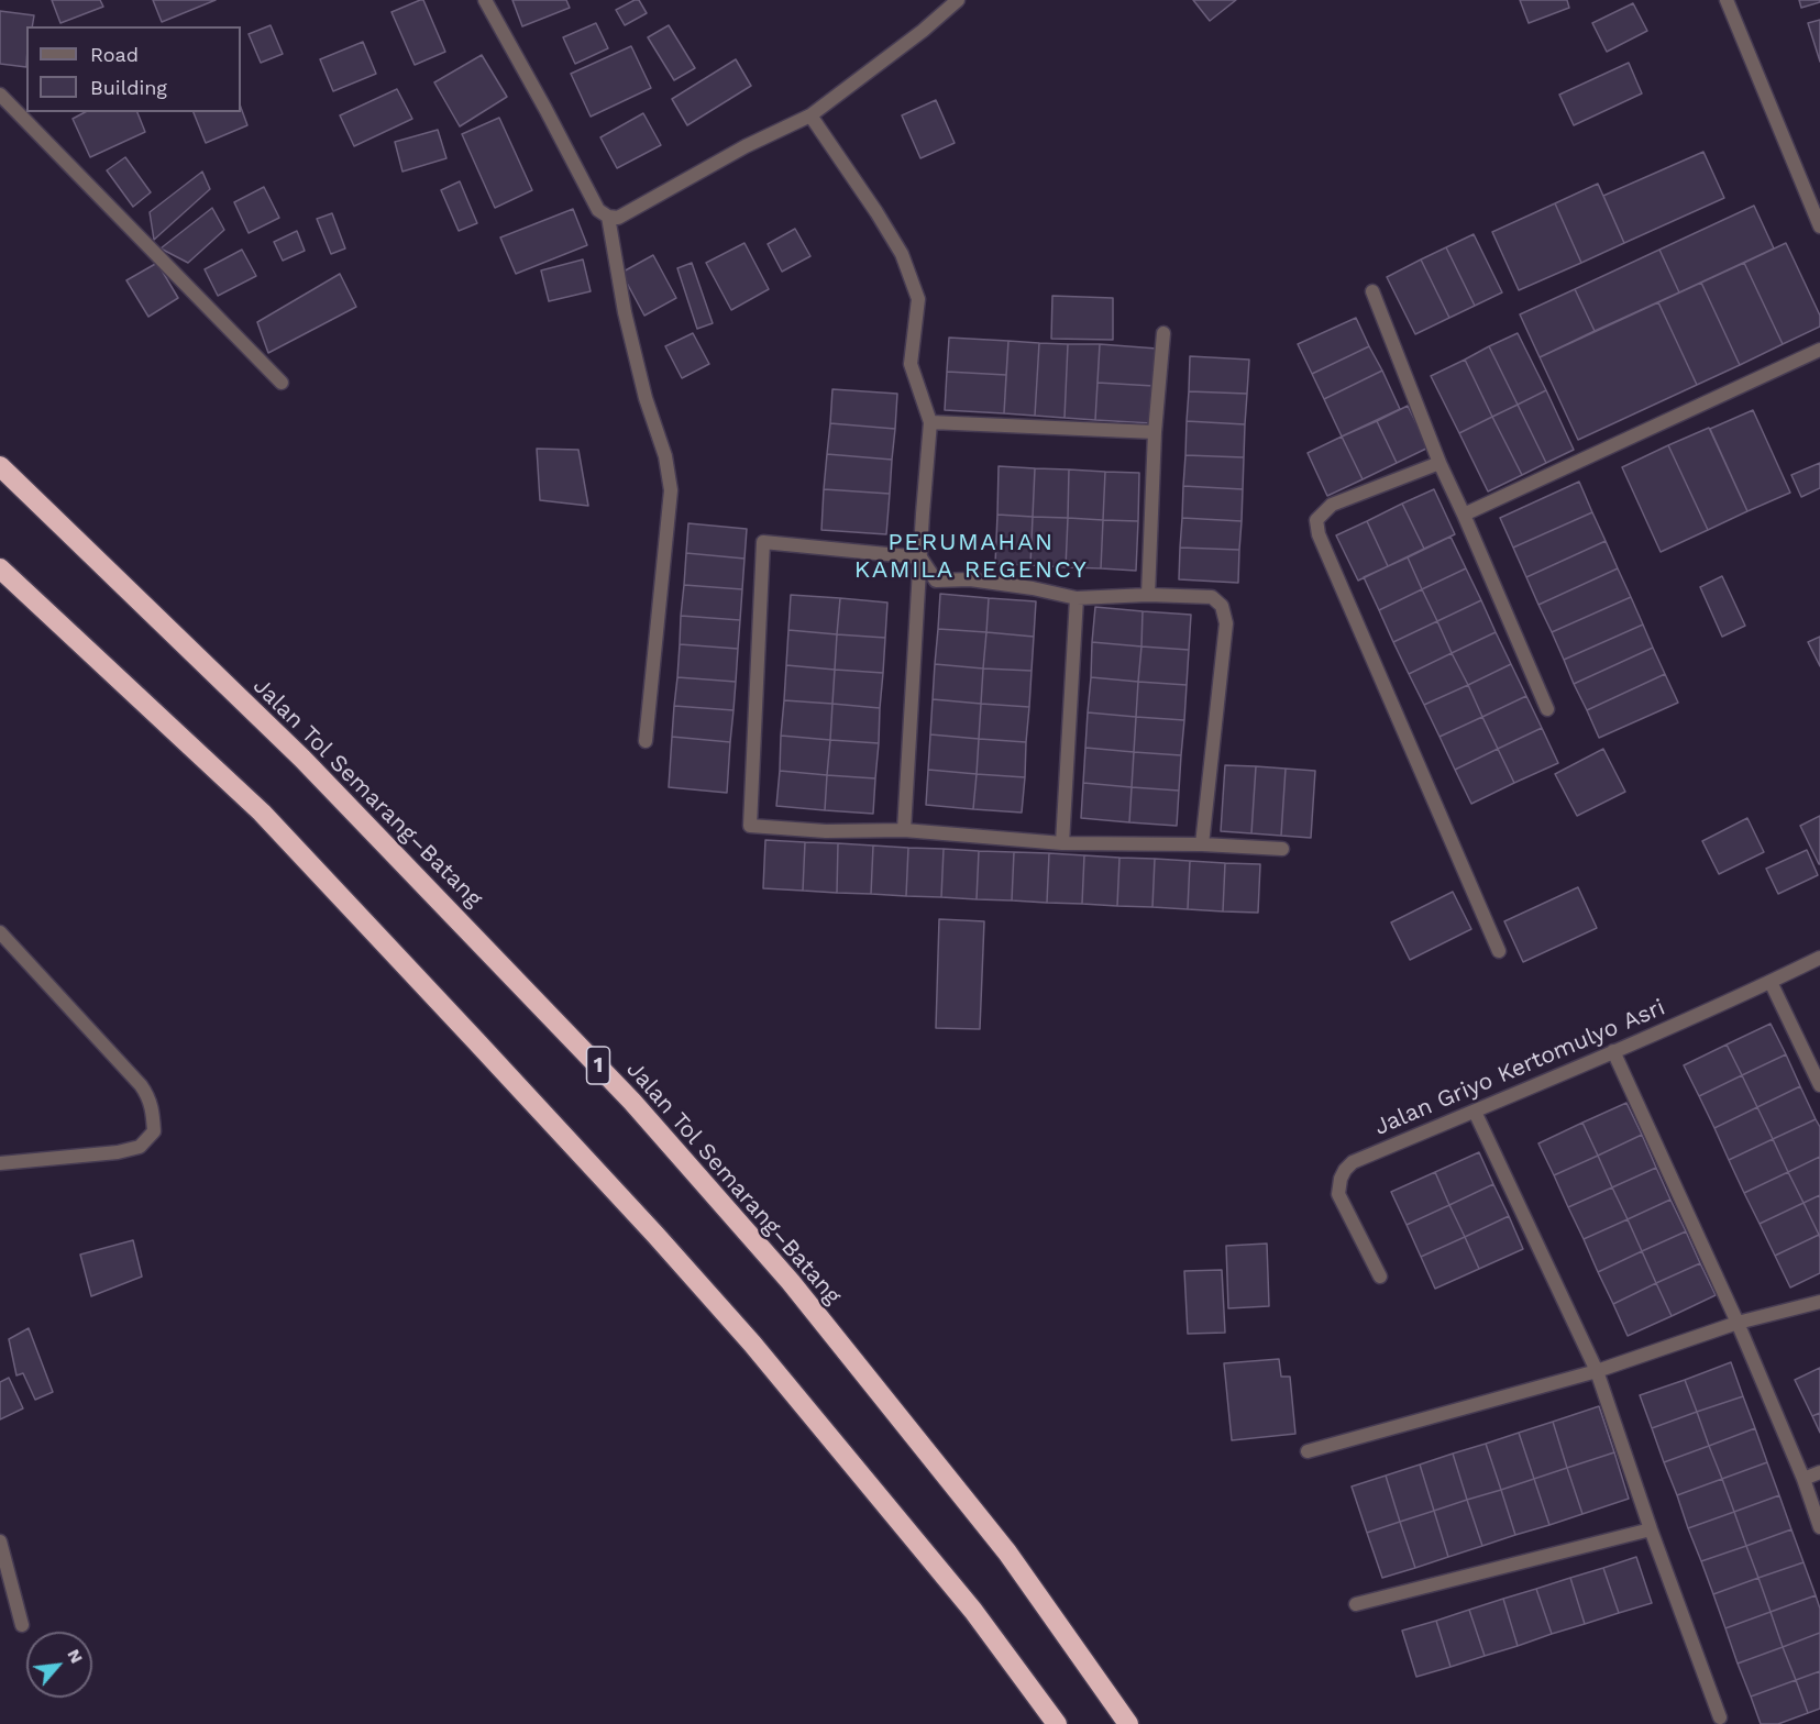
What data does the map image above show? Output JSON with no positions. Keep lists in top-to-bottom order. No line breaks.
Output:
{"streets":{"highway":["Jalan Tol Semarang–Batang","1"],"street":["Jalan Griyo Kertomulyo Asri"]},"districts":["PERUMAHAN KAMILA REGENCY"],"legend":["Road","Building"],"north":"top right"}
